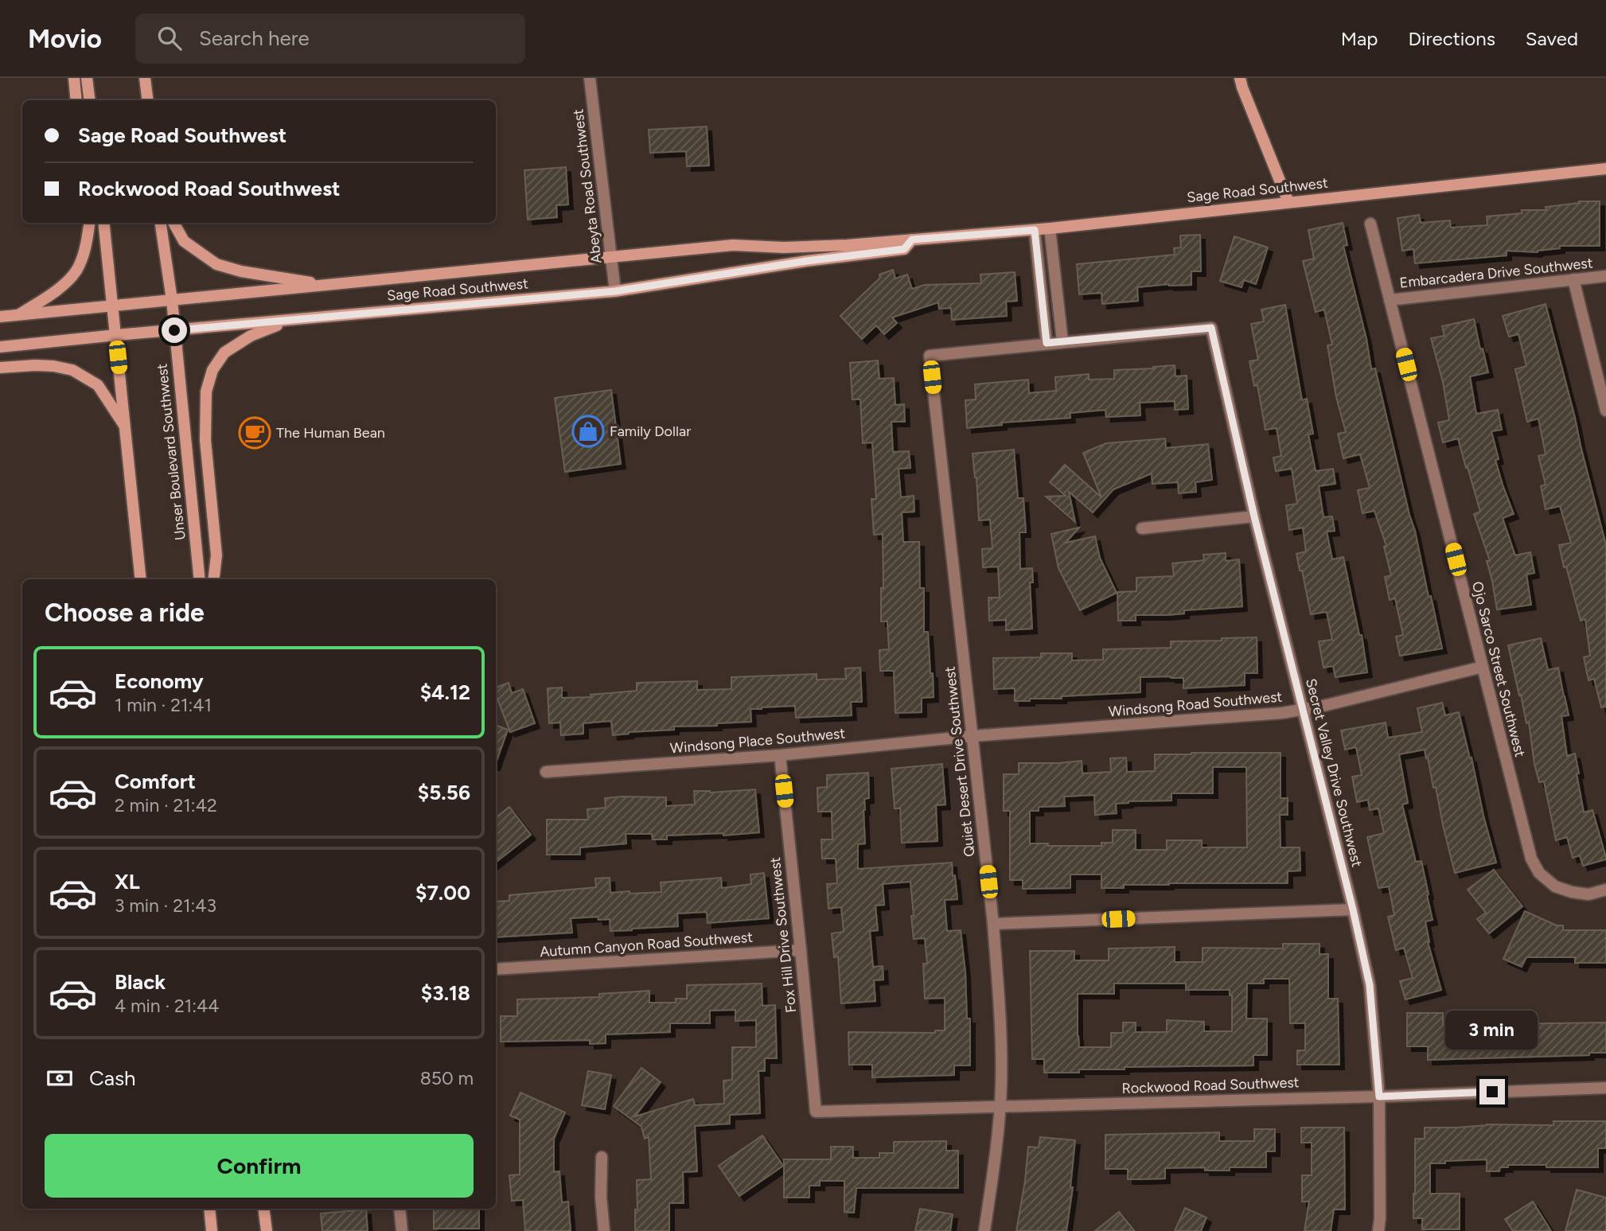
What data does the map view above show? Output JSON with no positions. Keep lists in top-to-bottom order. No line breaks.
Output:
{"streets":{"street":["Abeyta Road Southwest","Sage Road Southwest","Embarcadera Drive Southwest","Unser Boulevard Southwest","Ojo Sarco Street Southwest","Windsong Road Southwest","Windsong Place Southwest","Quiet Desert Drive Southwest","Secret Valley Drive Southwest","Fox Hill Drive Southwest","Autumn Canyon Road Southwest","Rockwood Road Southwest"]},"crossings":[["Abeyta Road Southwest","Sage Road Southwest"],["Sage Road Southwest","Unser Boulevard Southwest"],["Embarcadera Drive Southwest","Ojo Sarco Street Southwest"],["Ojo Sarco Street Southwest","Windsong Road Southwest"],["Windsong Road Southwest","Windsong Place Southwest"],["Windsong Road Southwest","Quiet Desert Drive Southwest"],["Windsong Road Southwest","Secret Valley Drive Southwest"],["Windsong Place Southwest","Quiet Desert Drive Southwest"],["Windsong Place Southwest","Fox Hill Drive Southwest"],["Quiet Desert Drive Southwest","Rockwood Road Southwest"],["Secret Valley Drive Southwest","Rockwood Road Southwest"],["Fox Hill Drive Southwest","Autumn Canyon Road Southwest"],["Fox Hill Drive Southwest","Rockwood Road Southwest"]],"places":{"shop":["Family Dollar"],"cafe":["The Human Bean"]},"page":{"header":"Movio","search":"Search here","nav":["Map","Directions","Saved"],"banner":["Sage Road Southwest","Rockwood Road Southwest"],"heading":"Choose a ride","list":[{"name":"Economy","note":"1 min · 21:41","value":"$4.12"},{"name":"Comfort","note":"2 min · 21:42","value":"$5.56"},{"name":"XL","note":"3 min · 21:43","value":"$7.00"},{"name":"Black","note":"4 min · 21:44","value":"$3.18"}],"bubble":"3 min","pay":["Cash","850 m"],"buttons":"Confirm"}}
